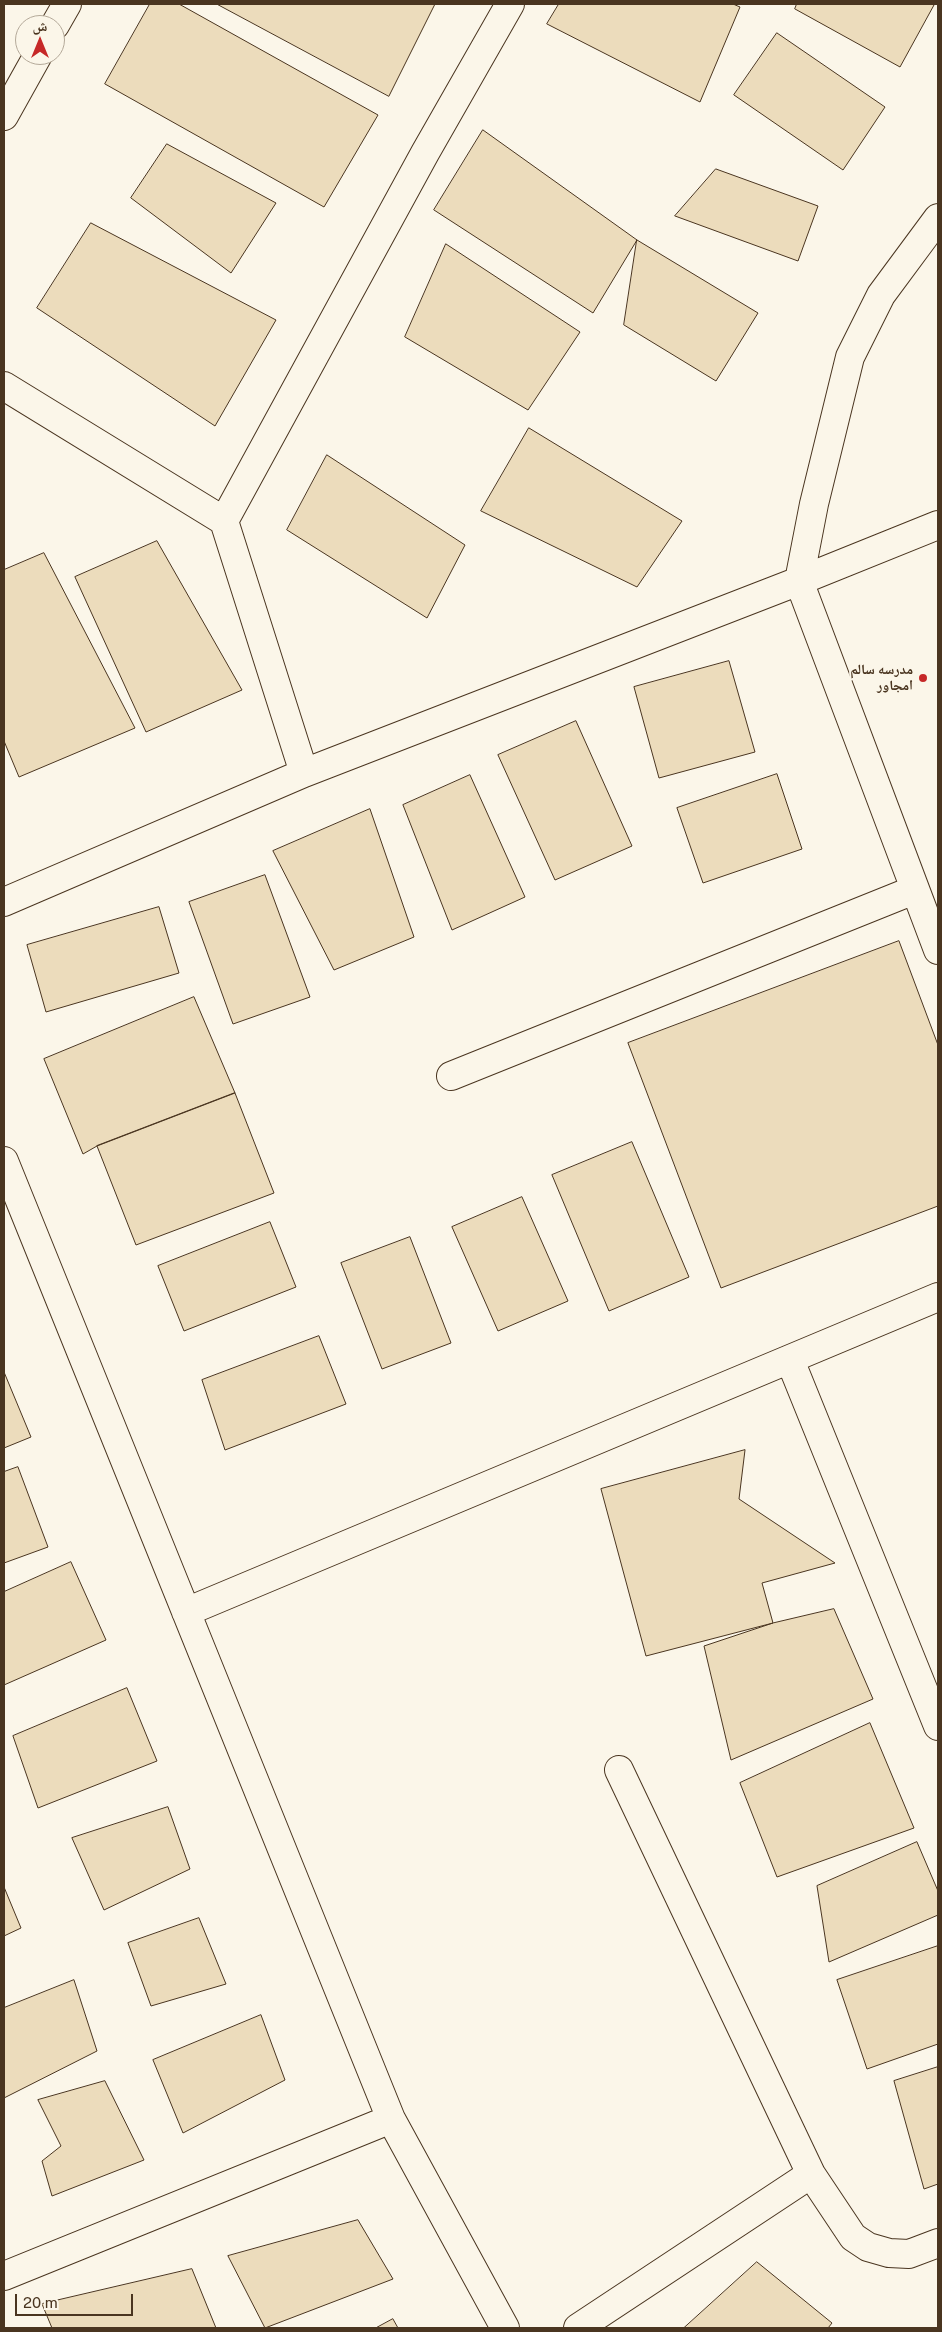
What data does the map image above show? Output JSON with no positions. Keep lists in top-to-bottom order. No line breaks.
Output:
{"places":["مدرسه سالم امجاور"],"scale_bar":"20 m","north":"top"}
